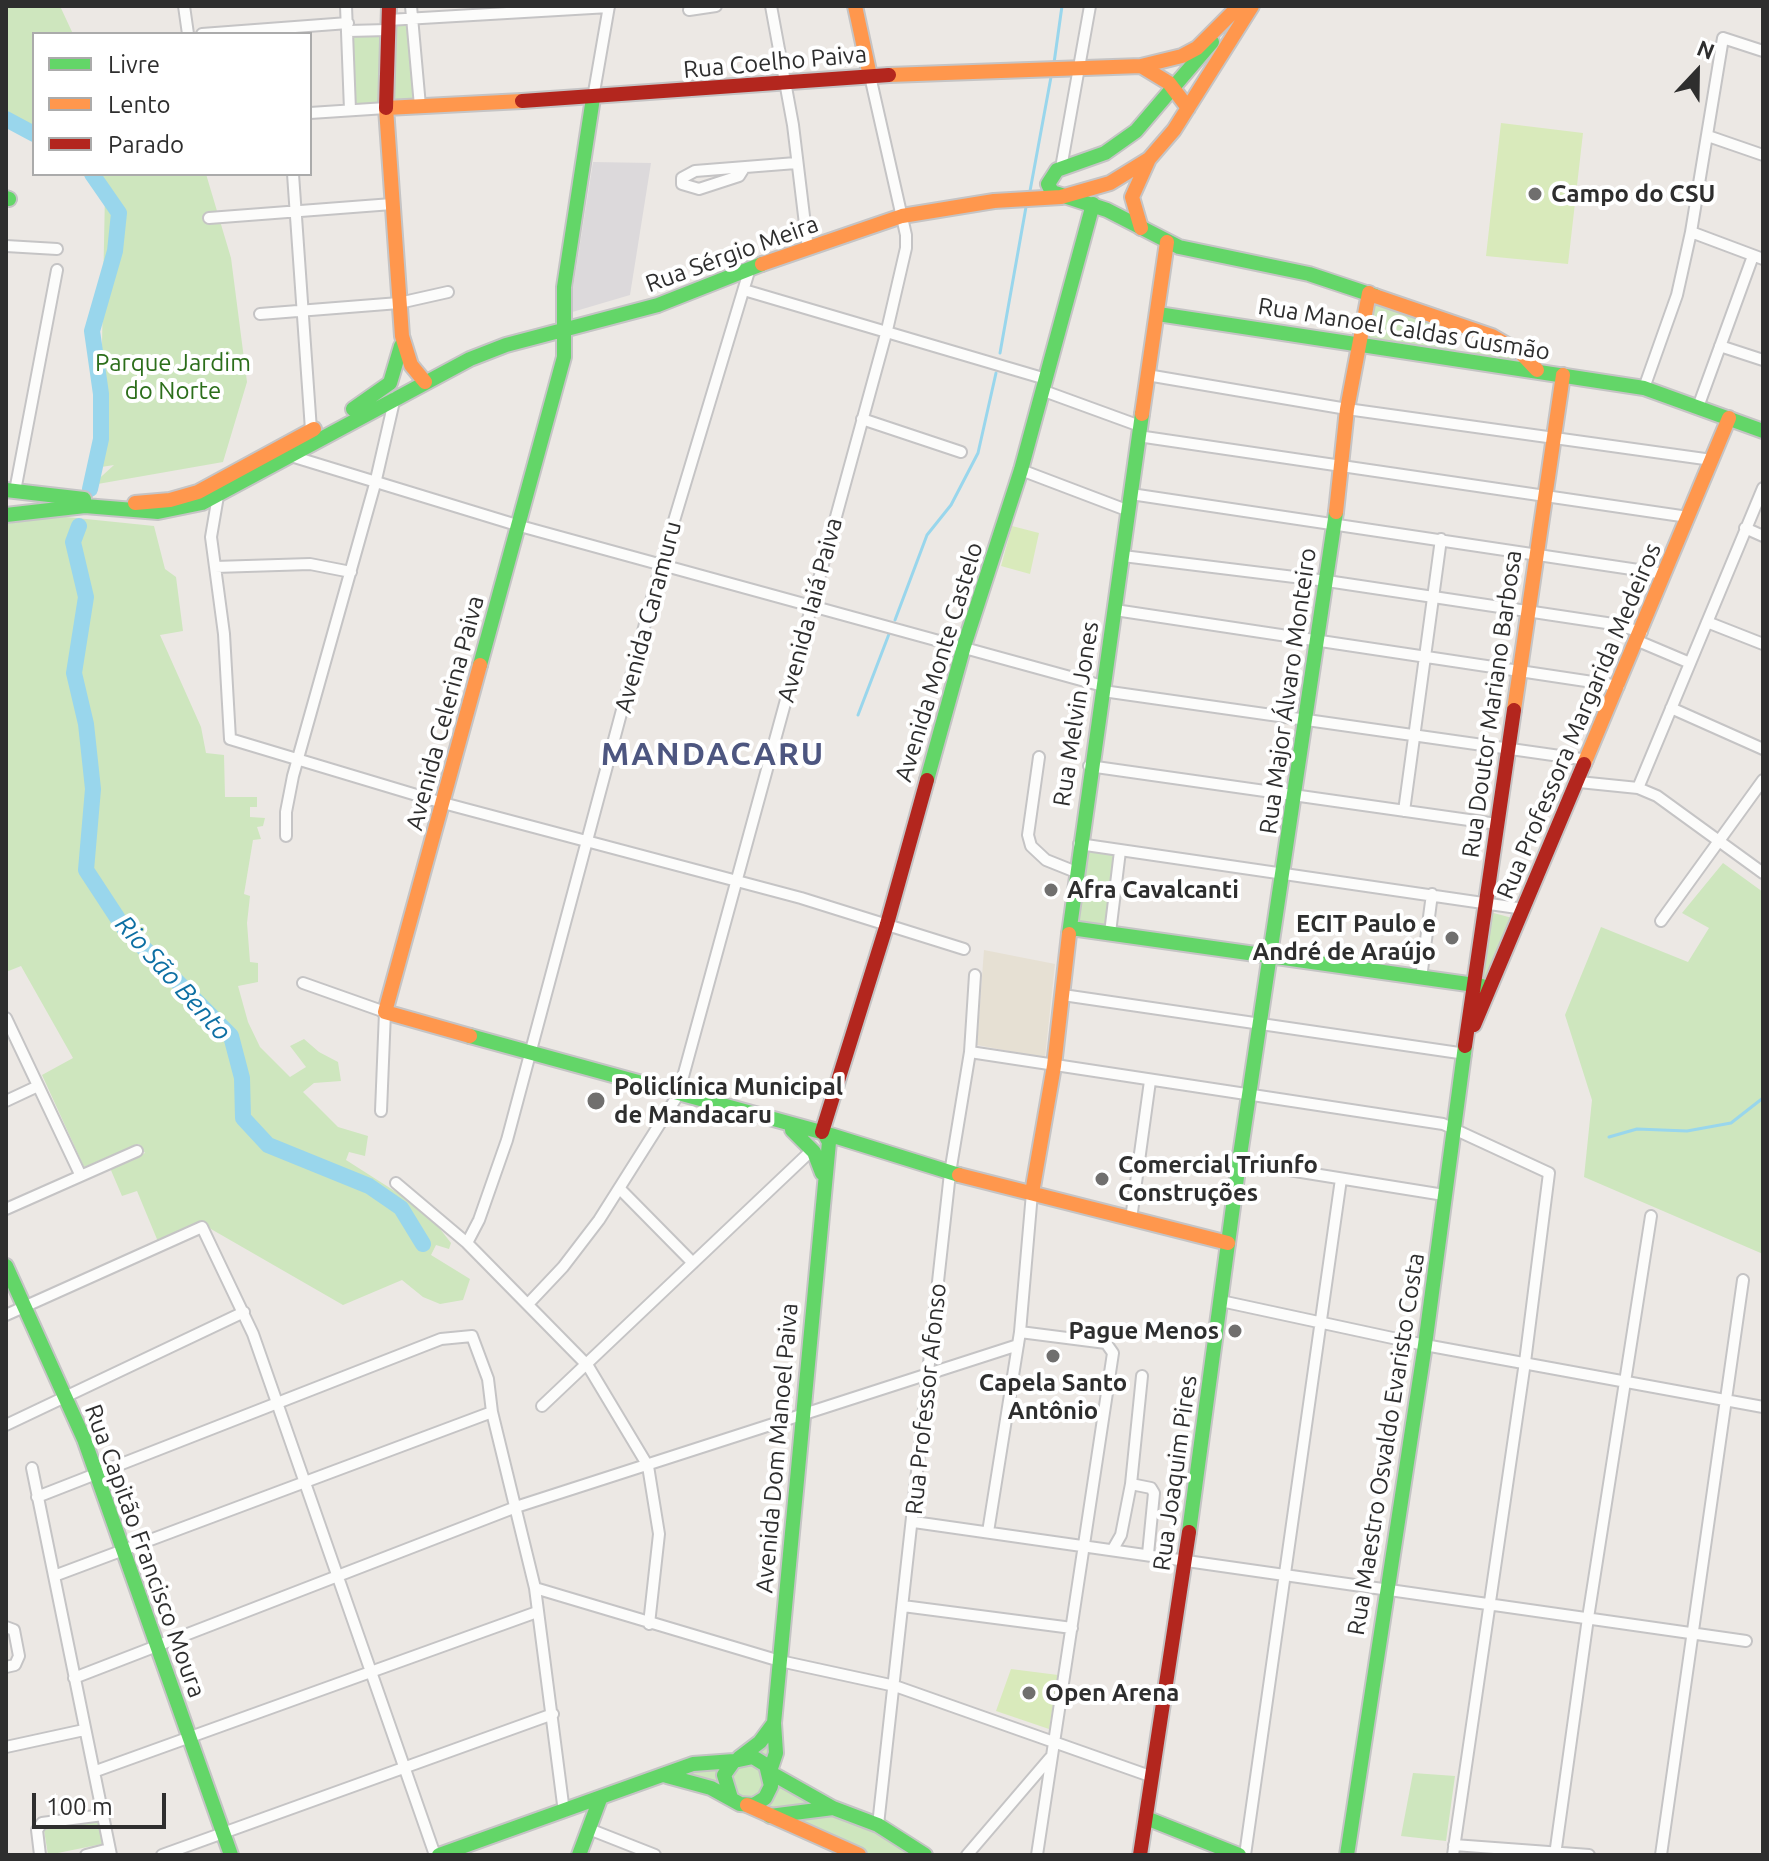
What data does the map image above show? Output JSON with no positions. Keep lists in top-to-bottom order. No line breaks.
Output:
{"streets":{"main road":["Rua Coelho Paiva","Rua Sérgio Meira","Rua Manoel Caldas Gusmão","Avenida Monte Castelo","Rua Major Álvaro Monteiro","Rua Doutor Mariano Barbosa","Avenida Celerina Paiva","Rua Melvin Jones","Rua Professora Margarida Medeiros","Rua Maestro Osvaldo Evaristo Costa","Avenida Dom Manoel Paiva","Rua Joaquim Pires","Rua Capitão Francisco Moura"],"street":["Avenida Iaiá Paiva","Avenida Caramuru","Rua Professor Afonso"]},"crossings":[["Rua Coelho Paiva","Avenida Iaiá Paiva"],["Rua Coelho Paiva","Avenida Celerina Paiva"],["Rua Sérgio Meira","Avenida Iaiá Paiva"],["Rua Sérgio Meira","Avenida Caramuru"],["Rua Sérgio Meira","Avenida Celerina Paiva"],["Rua Manoel Caldas Gusmão","Rua Major Álvaro Monteiro"],["Rua Manoel Caldas Gusmão","Rua Doutor Mariano Barbosa"],["Rua Manoel Caldas Gusmão","Rua Melvin Jones"],["Rua Manoel Caldas Gusmão","Rua Professora Margarida Medeiros"],["Avenida Monte Castelo","Avenida Dom Manoel Paiva"],["Rua Major Álvaro Monteiro","Rua Joaquim Pires"],["Rua Doutor Mariano Barbosa","Rua Professora Margarida Medeiros"],["Rua Doutor Mariano Barbosa","Rua Maestro Osvaldo Evaristo Costa"],["Rua Professora Margarida Medeiros","Rua Maestro Osvaldo Evaristo Costa"]],"districts":["MANDACARU"],"water":["Rio São Bento"],"parks":["Parque Jardim do Norte"],"places":["Campo do CSU","Afra Cavalcanti","ECIT Paulo e André de Araújo","Policlínica Municipal de Mandacaru","Comercial Triunfo Construções","Pague Menos","Capela Santo Antônio","Open Arena"],"legend":["Livre","Lento","Parado"],"scale_bar":"100 m","north":"top"}
